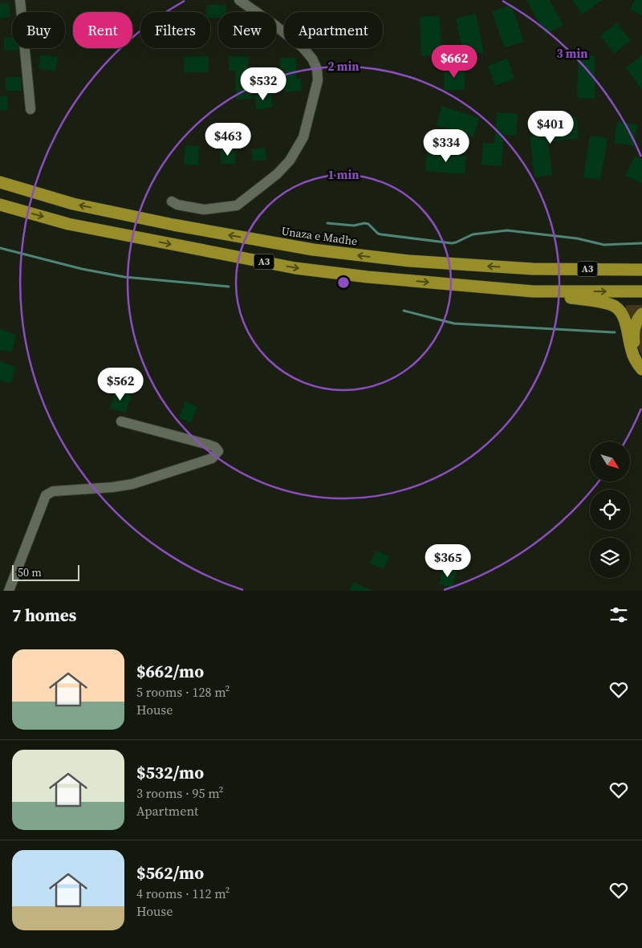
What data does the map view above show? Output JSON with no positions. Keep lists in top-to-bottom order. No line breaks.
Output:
{"streets":{"highway":["Unaza e Madhe","A3"]},"scale_bar":"50 m","north":"bottom right","page":{"chip":["Buy","Rent","Filters","New","Apartment"],"price":["$662","$532","$401","$463","$334","$562","$365"],"scale":"50 m","heading":"7 homes","list":[{"name":"$662/mo","note":"5 rooms · 128 m² · House"},{"name":"$532/mo","note":"3 rooms · 95 m² · Apartment"},{"name":"$562/mo","note":"4 rooms · 112 m² · House"}]},"rings":["3 min","2 min","1 min"]}
